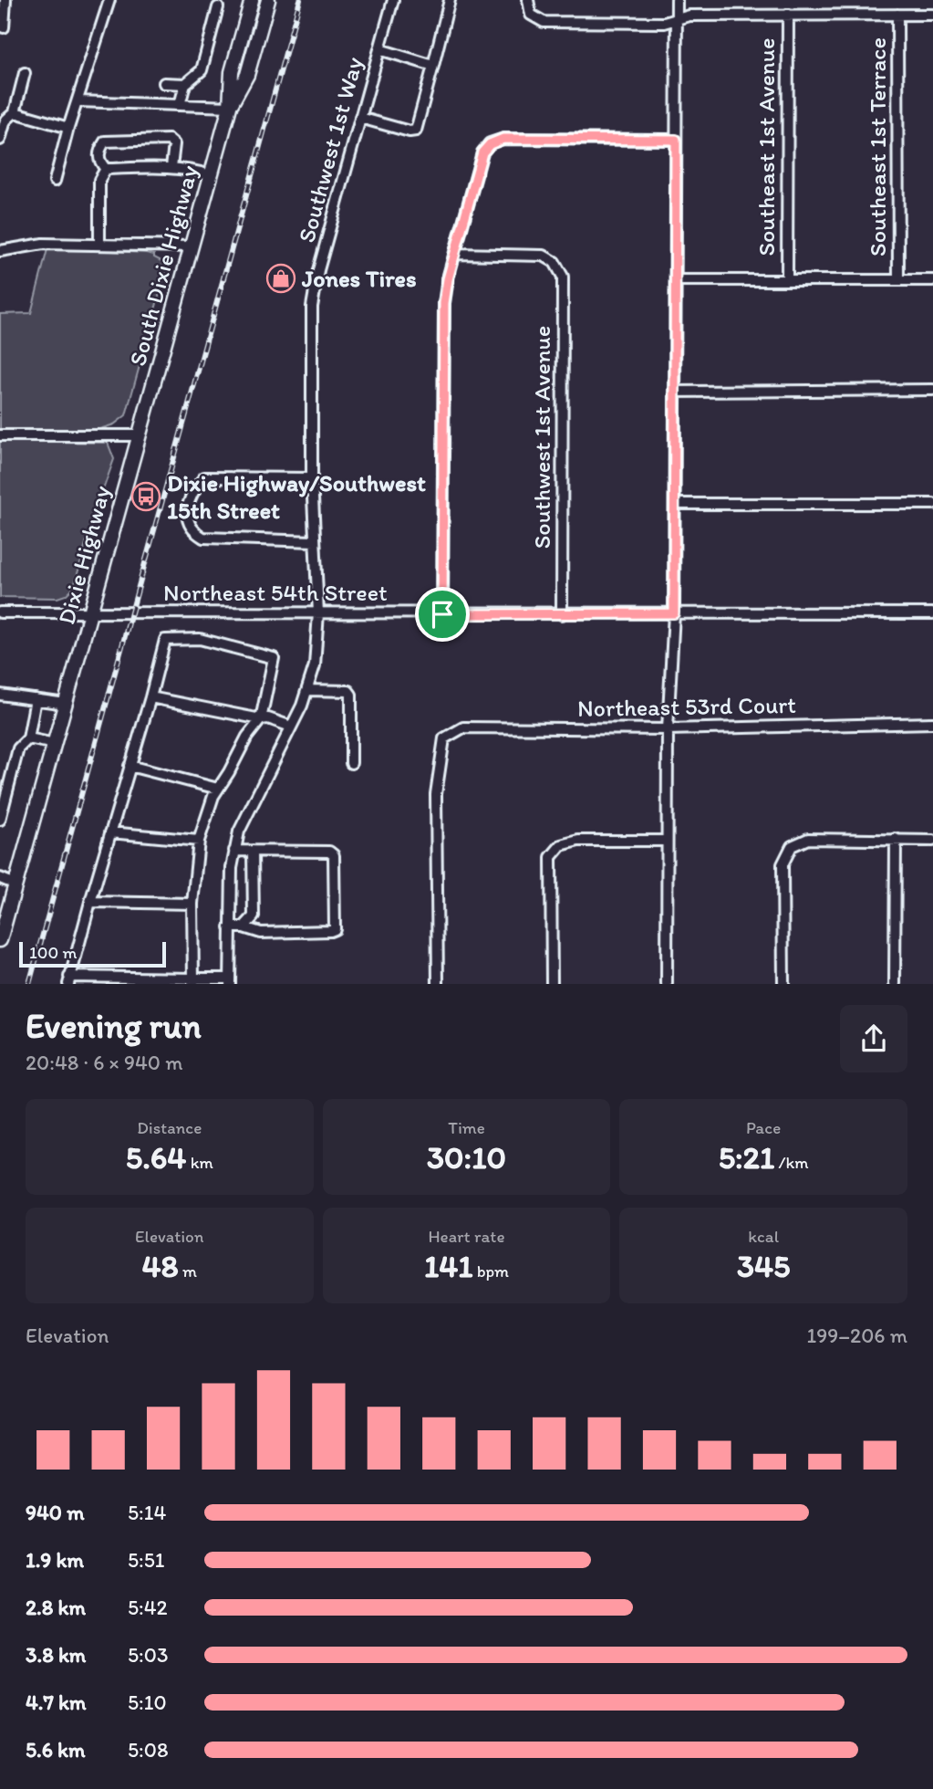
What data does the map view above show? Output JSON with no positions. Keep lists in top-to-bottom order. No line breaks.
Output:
{"streets":{"main road":["South Dixie Highway","Dixie Highway"],"street":["Southeast 1st Avenue","Southeast 1st Terrace","Southwest 1st Way","Southwest 1st Avenue","Northeast 54th Street","Northeast 53rd Court"]},"crossings":[["Southwest 1st Way","Northeast 54th Street"],["South Dixie Highway","Dixie Highway"],["Southwest 1st Avenue","Northeast 54th Street"],["Dixie Highway","Northeast 54th Street"]],"places":{"shop":["Jones Tires"],"bus stop":["Dixie Highway/Southwest 15th Street"]},"scale_bar":"100 m","page":{"scale":"100 m","heading":["Evening run","20:48 · 6 × 940 m"],"stats":[["Distance","5.64 km"],["Time","30:10"],["Pace","5:21 /km"],["Elevation","48 m"],["Heart rate","141 bpm"],["kcal","345"]],"chart":["Elevation","199–206 m"],"list":[{"name":"940 m","note":"5:14"},{"name":"1.9 km","note":"5:51"},{"name":"2.8 km","note":"5:42"},{"name":"3.8 km","note":"5:03"},{"name":"4.7 km","note":"5:10"},{"name":"5.6 km","note":"5:08"}]}}
